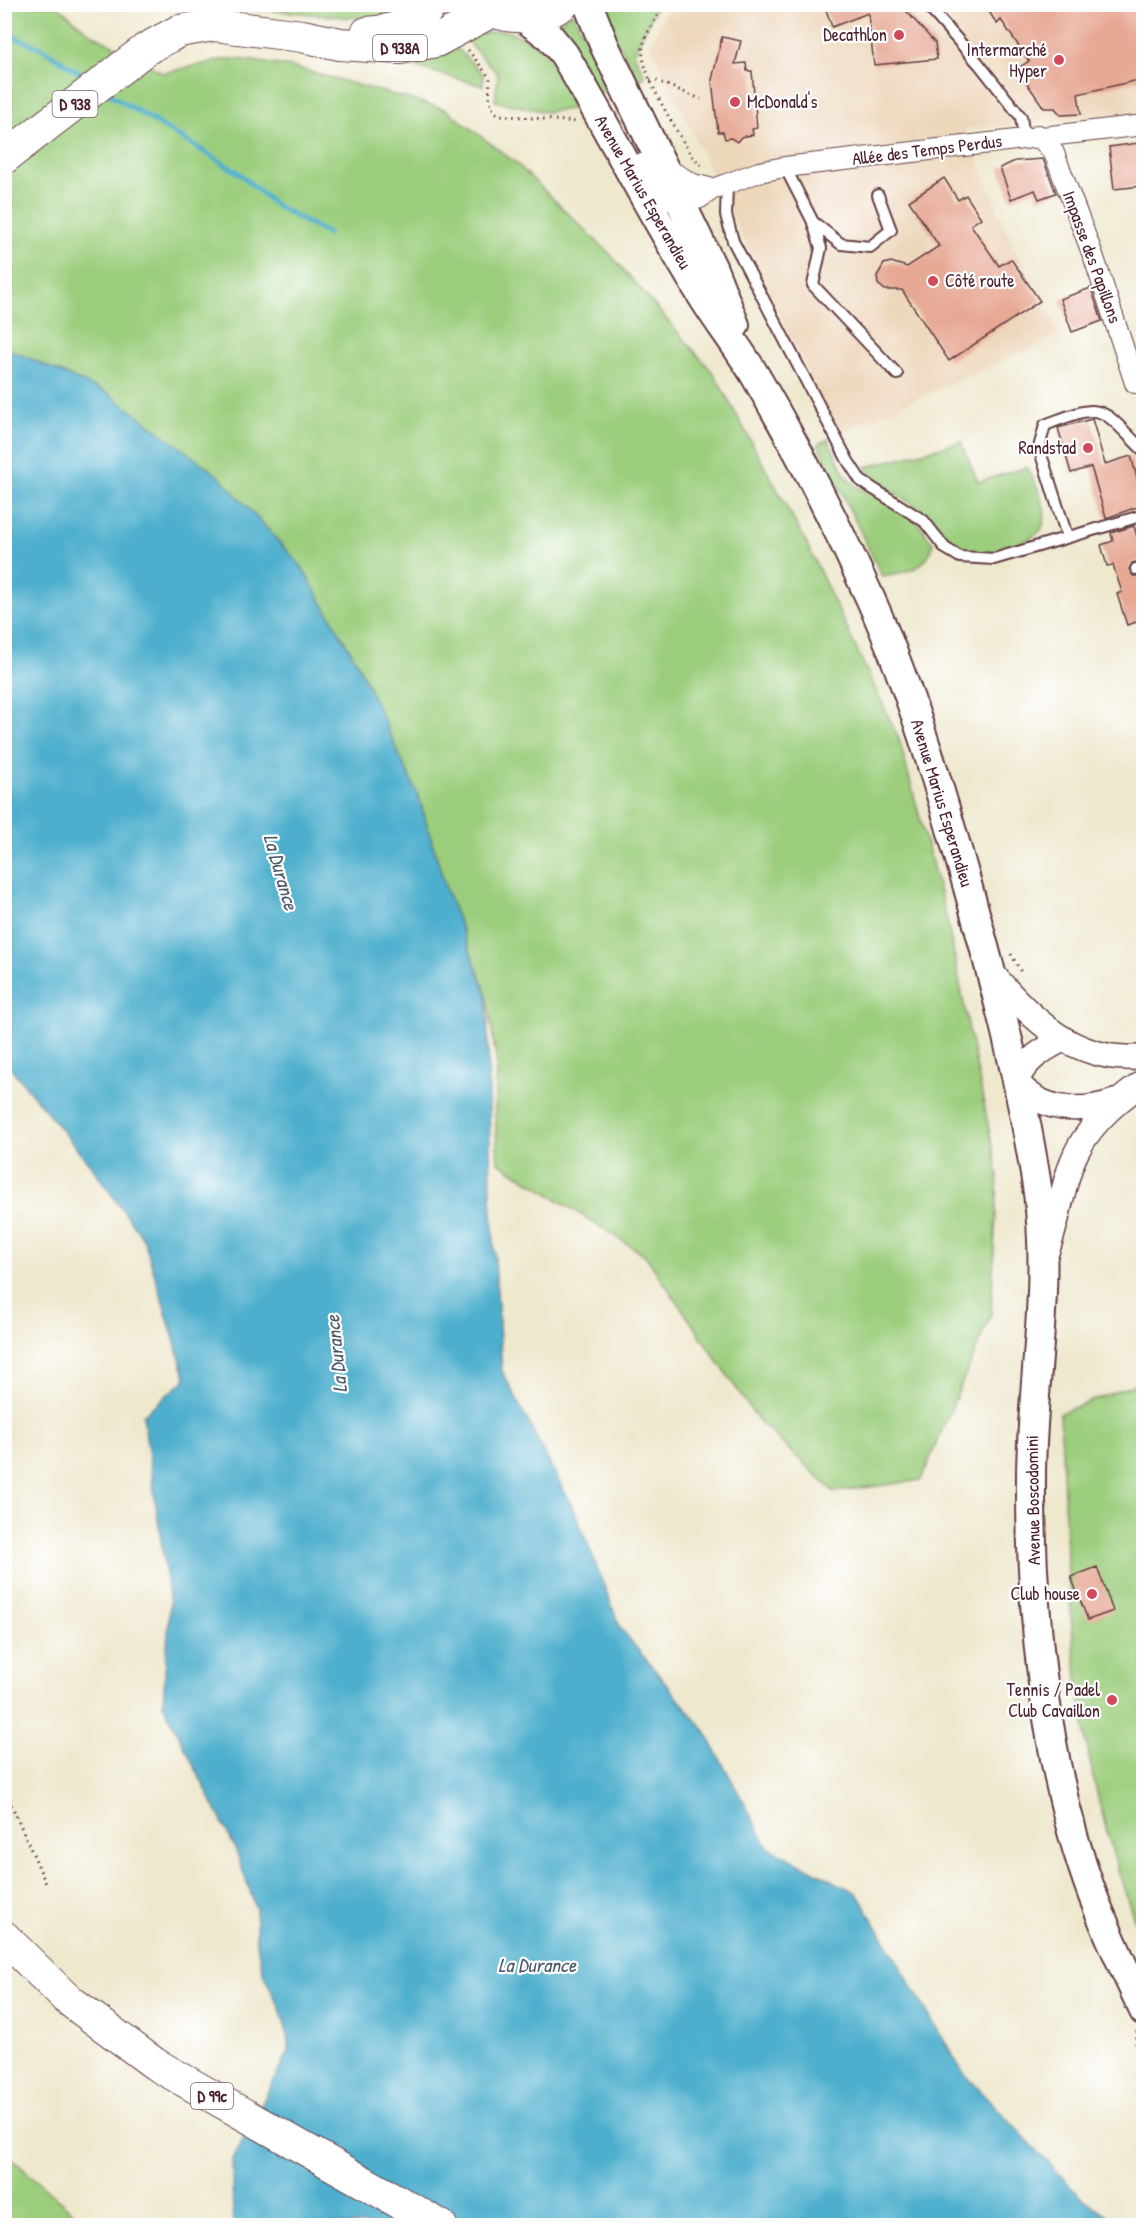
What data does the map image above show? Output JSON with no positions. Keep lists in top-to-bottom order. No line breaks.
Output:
{"streets":{"main road":["D 938A","D 938","Avenue Marius Esperandieu","Avenue Boscodomini","D 99c"],"street":["Allée des Temps Perdus","Impasse des Papillons"]},"crossings":[["D 938A","D 938"],["Allée des Temps Perdus","Avenue Marius Esperandieu"],["Allée des Temps Perdus","Impasse des Papillons"],["Avenue Marius Esperandieu","Avenue Boscodomini"]],"water":["La Durance"],"places":["Decathlon","Intermarché Hyper","McDonald's","Côté route","Randstad","Club house","Tennis / Padel Club Cavaillon"]}
